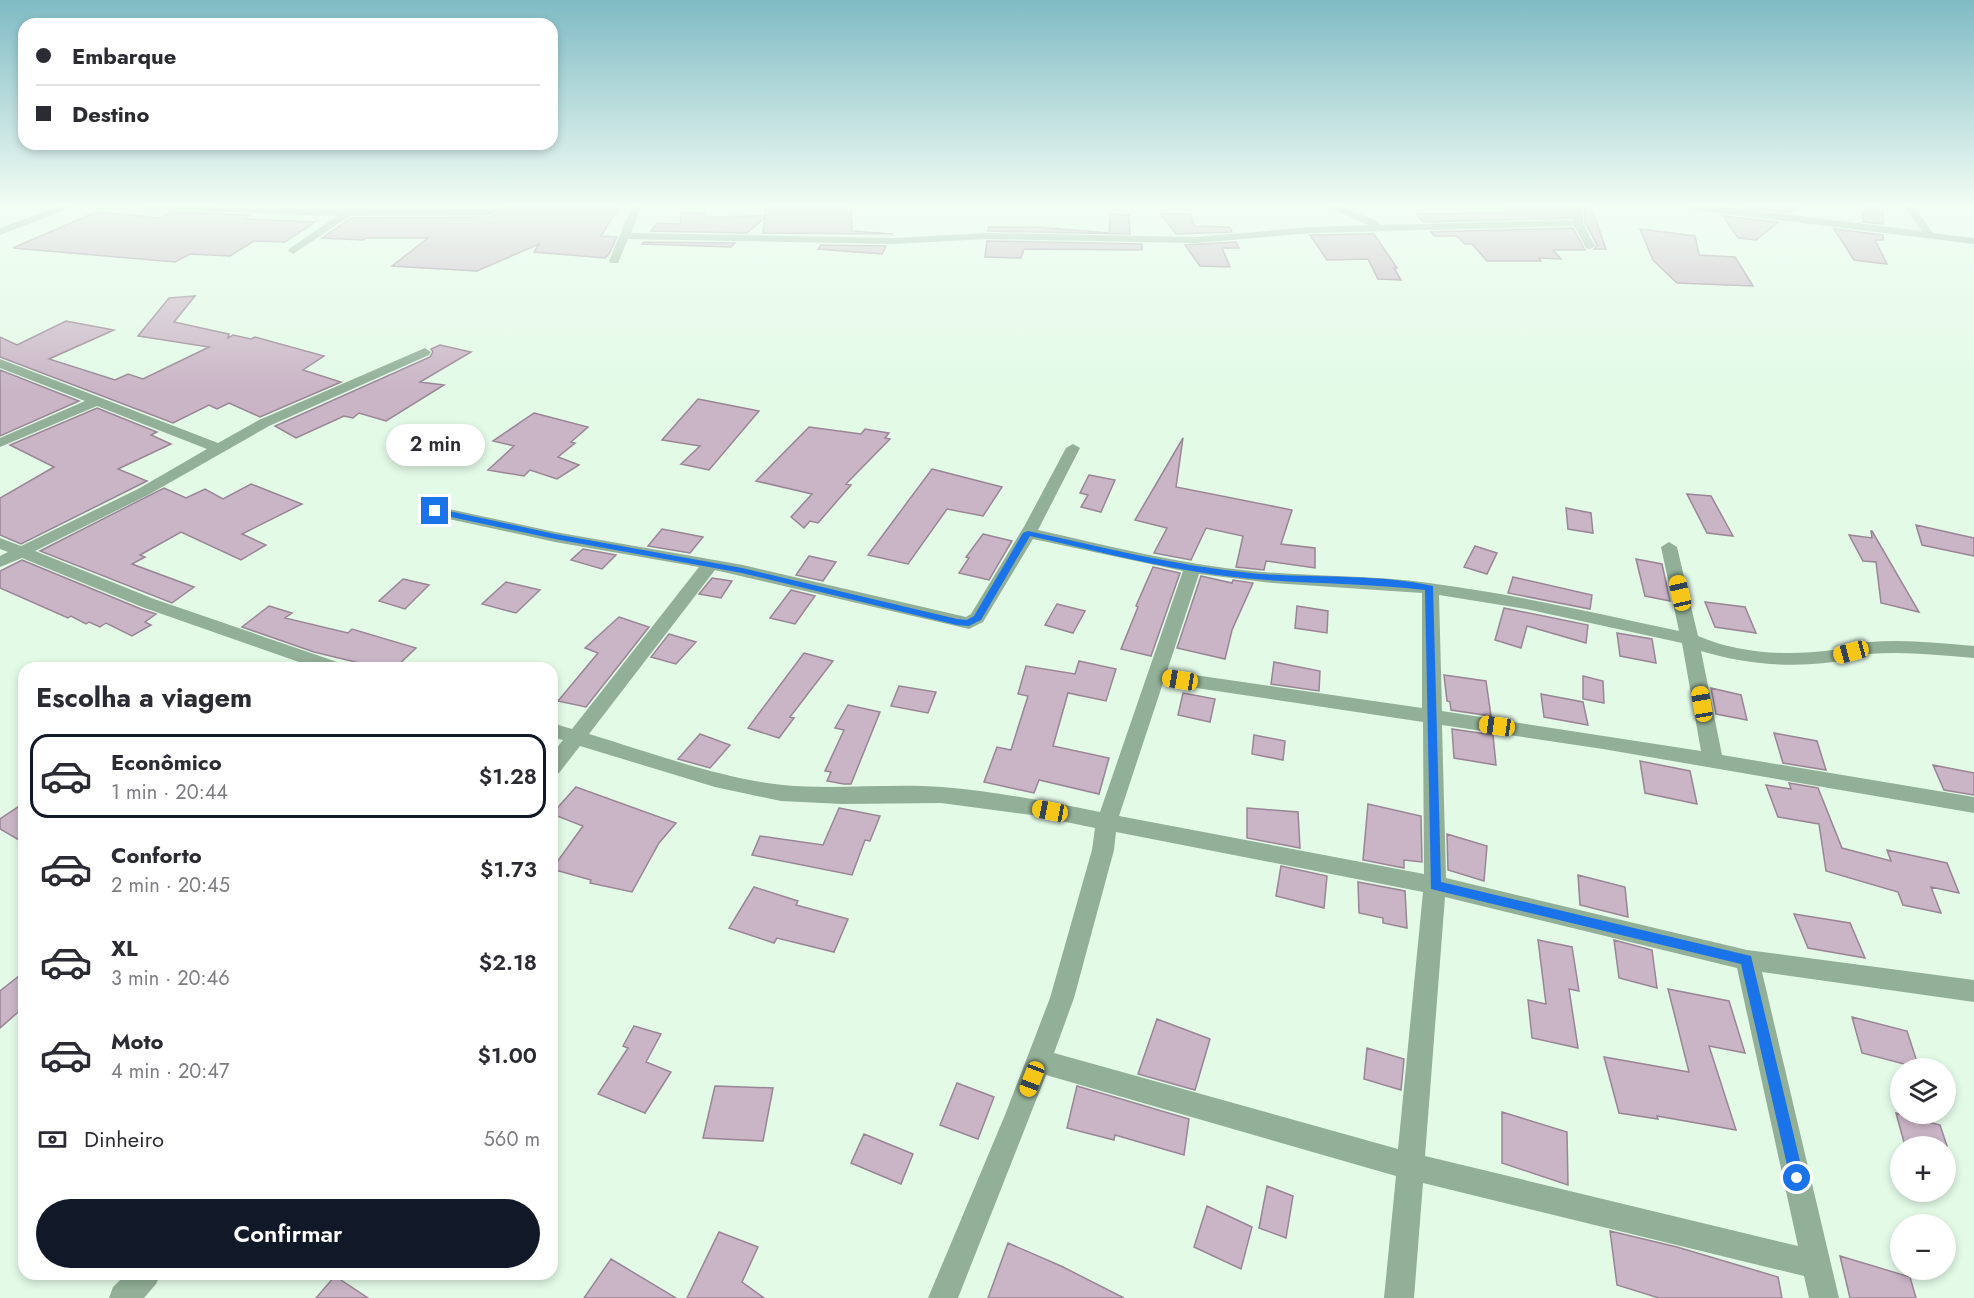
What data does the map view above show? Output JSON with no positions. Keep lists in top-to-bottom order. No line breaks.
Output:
{"page":{"banner":["Embarque","Destino"],"bubble":"2 min","heading":"Escolha a viagem","list":[{"name":"Econômico","note":"1 min · 20:44","value":"$1.28"},{"name":"Conforto","note":"2 min · 20:45","value":"$1.73"},{"name":"XL","note":"3 min · 20:46","value":"$2.18"},{"name":"Moto","note":"4 min · 20:47","value":"$1.00"}],"map_buttons":["+","−"],"pay":["Dinheiro","560 m"],"buttons":"Confirmar"}}
